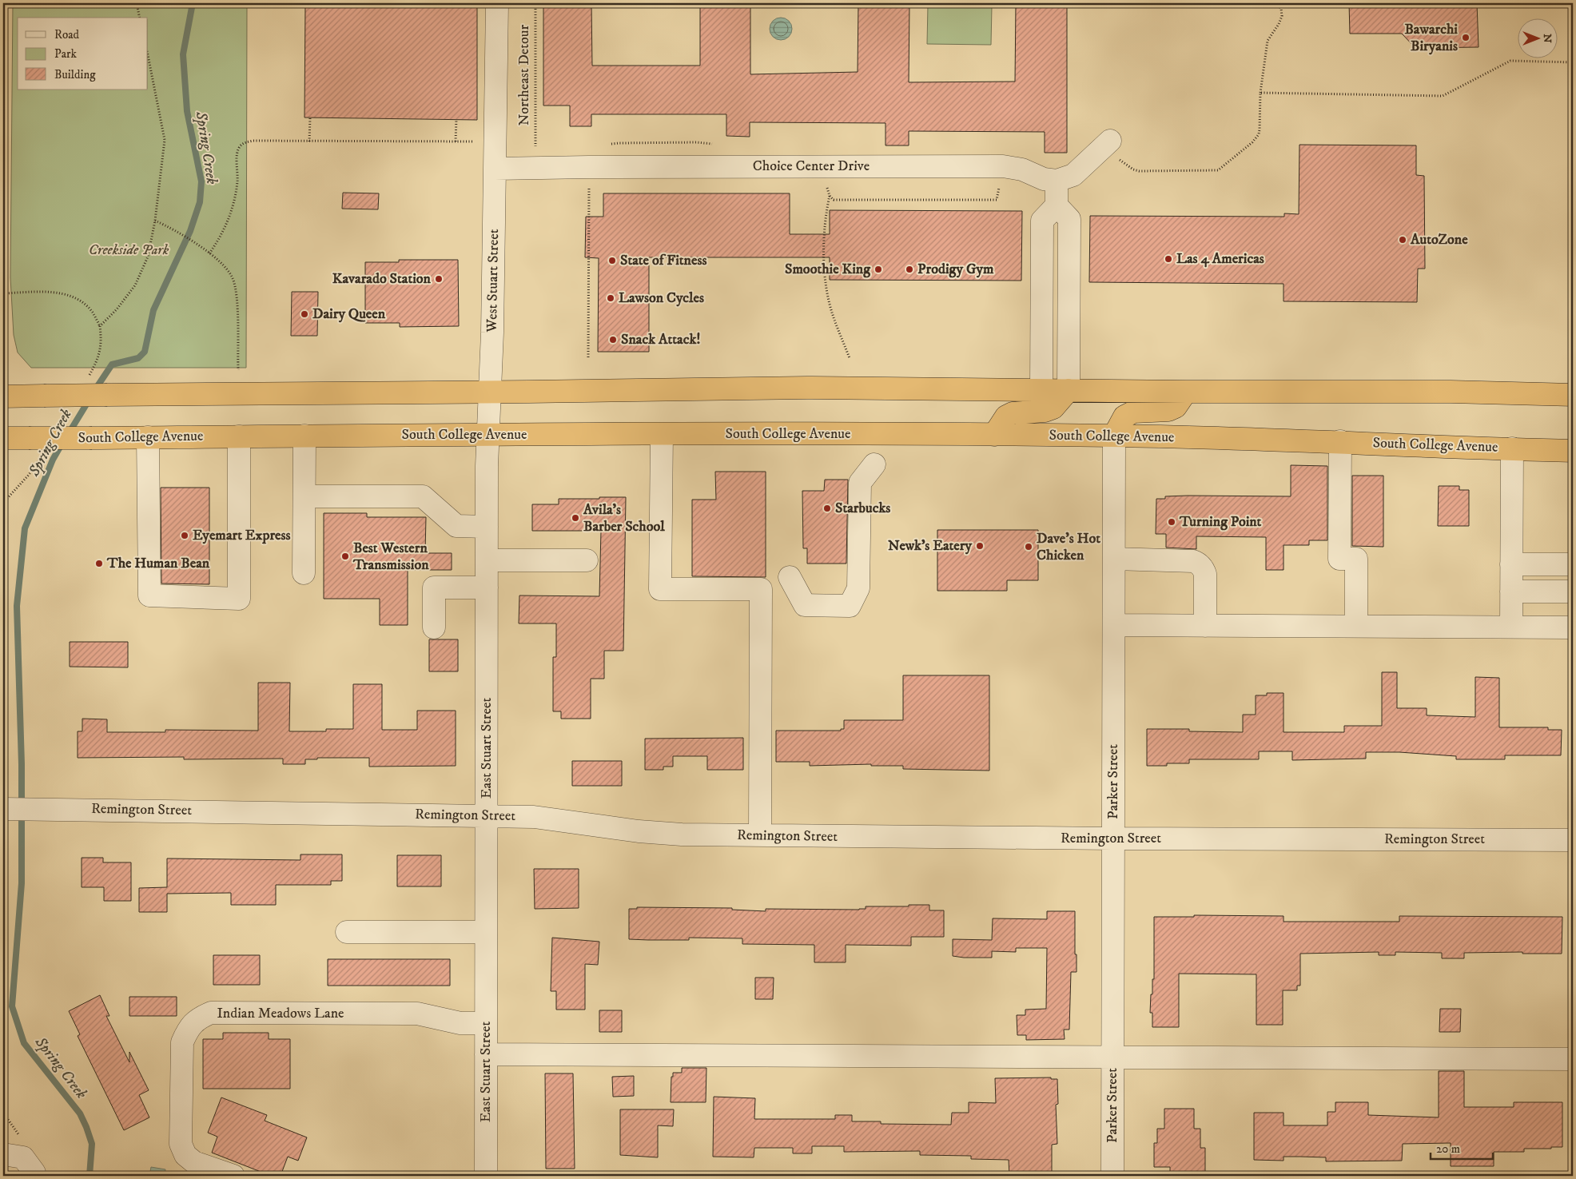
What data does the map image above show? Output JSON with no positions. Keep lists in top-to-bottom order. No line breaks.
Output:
{"streets":{"highway":["South College Avenue"],"street":["Choice Center Drive","West Stuart Street","East Stuart Street","Parker Street","Remington Street","Indian Meadows Lane"],"path":["Northeast Detour"]},"crossings":[["Choice Center Drive","West Stuart Street"],["West Stuart Street","East Stuart Street"],["South College Avenue","East Stuart Street"],["South College Avenue","Parker Street"],["East Stuart Street","Remington Street"],["East Stuart Street","Indian Meadows Lane"],["Parker Street","Remington Street"]],"water":["Spring Creek"],"parks":["Creekside Park"],"places":["Bawarchi Biryanis","AutoZone","Las 4 Americas","State of Fitness","Smoothie King","Prodigy Gym","Kavarado Station","Lawson Cycles","Dairy Queen","Snack Attack!","Starbucks","Avila's Barber School","Turning Point","Eyemart Express","Newk's Eatery","Dave's Hot Chicken","Best Western Transmission","The Human Bean"],"legend":["Road","Park","Building"],"scale_bar":"20 m","north":"right"}
